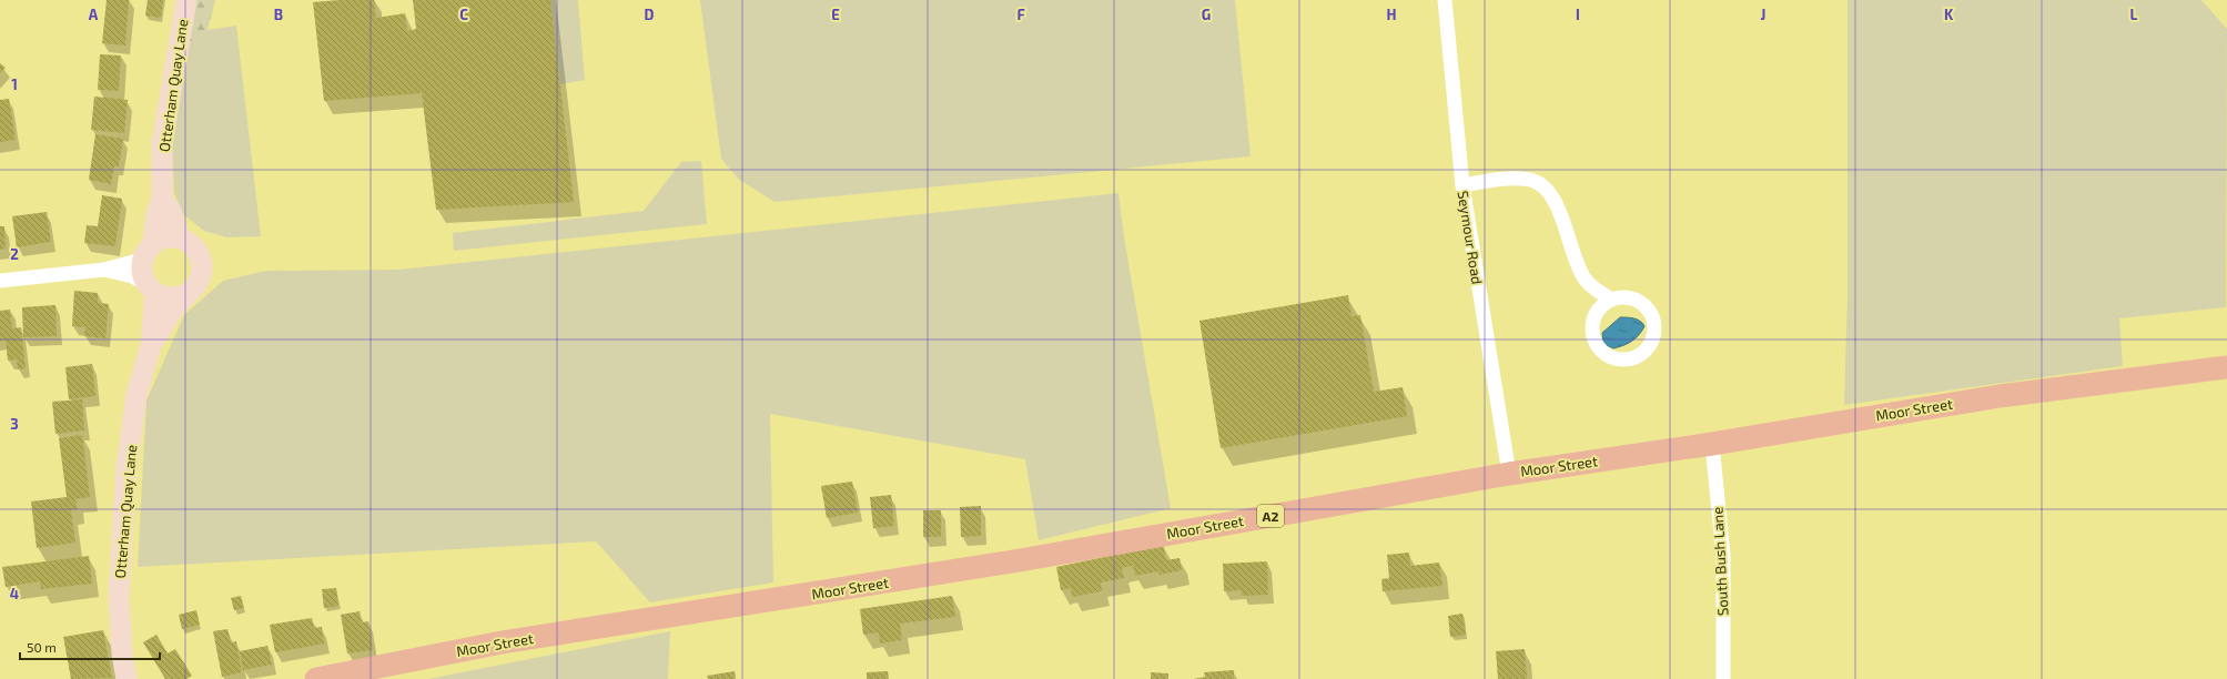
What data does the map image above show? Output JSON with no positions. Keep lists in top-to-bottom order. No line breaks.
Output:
{"streets":{"main road":["Moor Street","A2"],"street":["Otterham Quay Lane","Seymour Road","South Bush Lane"]},"crossings":[["Seymour Road","Moor Street"],["Moor Street","South Bush Lane"]],"scale_bar":"50 m","grid":{"columns":["A","B","C","D","E","F","G","H","I","J","K","L"],"rows":["1","2","3","4"]}}
